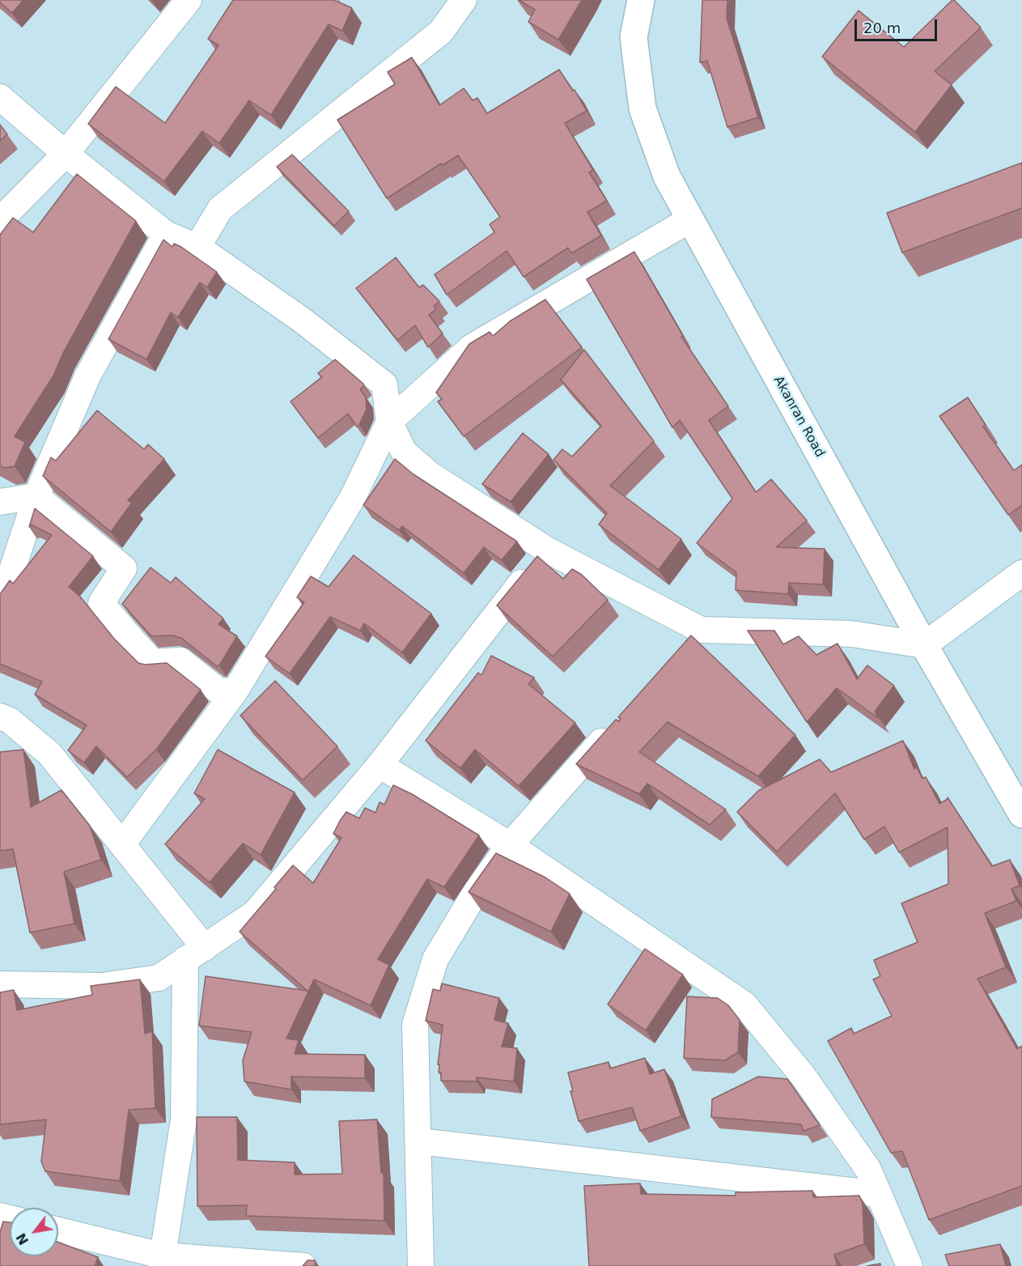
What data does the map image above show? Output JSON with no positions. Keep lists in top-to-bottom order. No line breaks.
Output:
{"streets":{"main road":["Akanran Road"]},"scale_bar":"20 m","north":"bottom left"}
